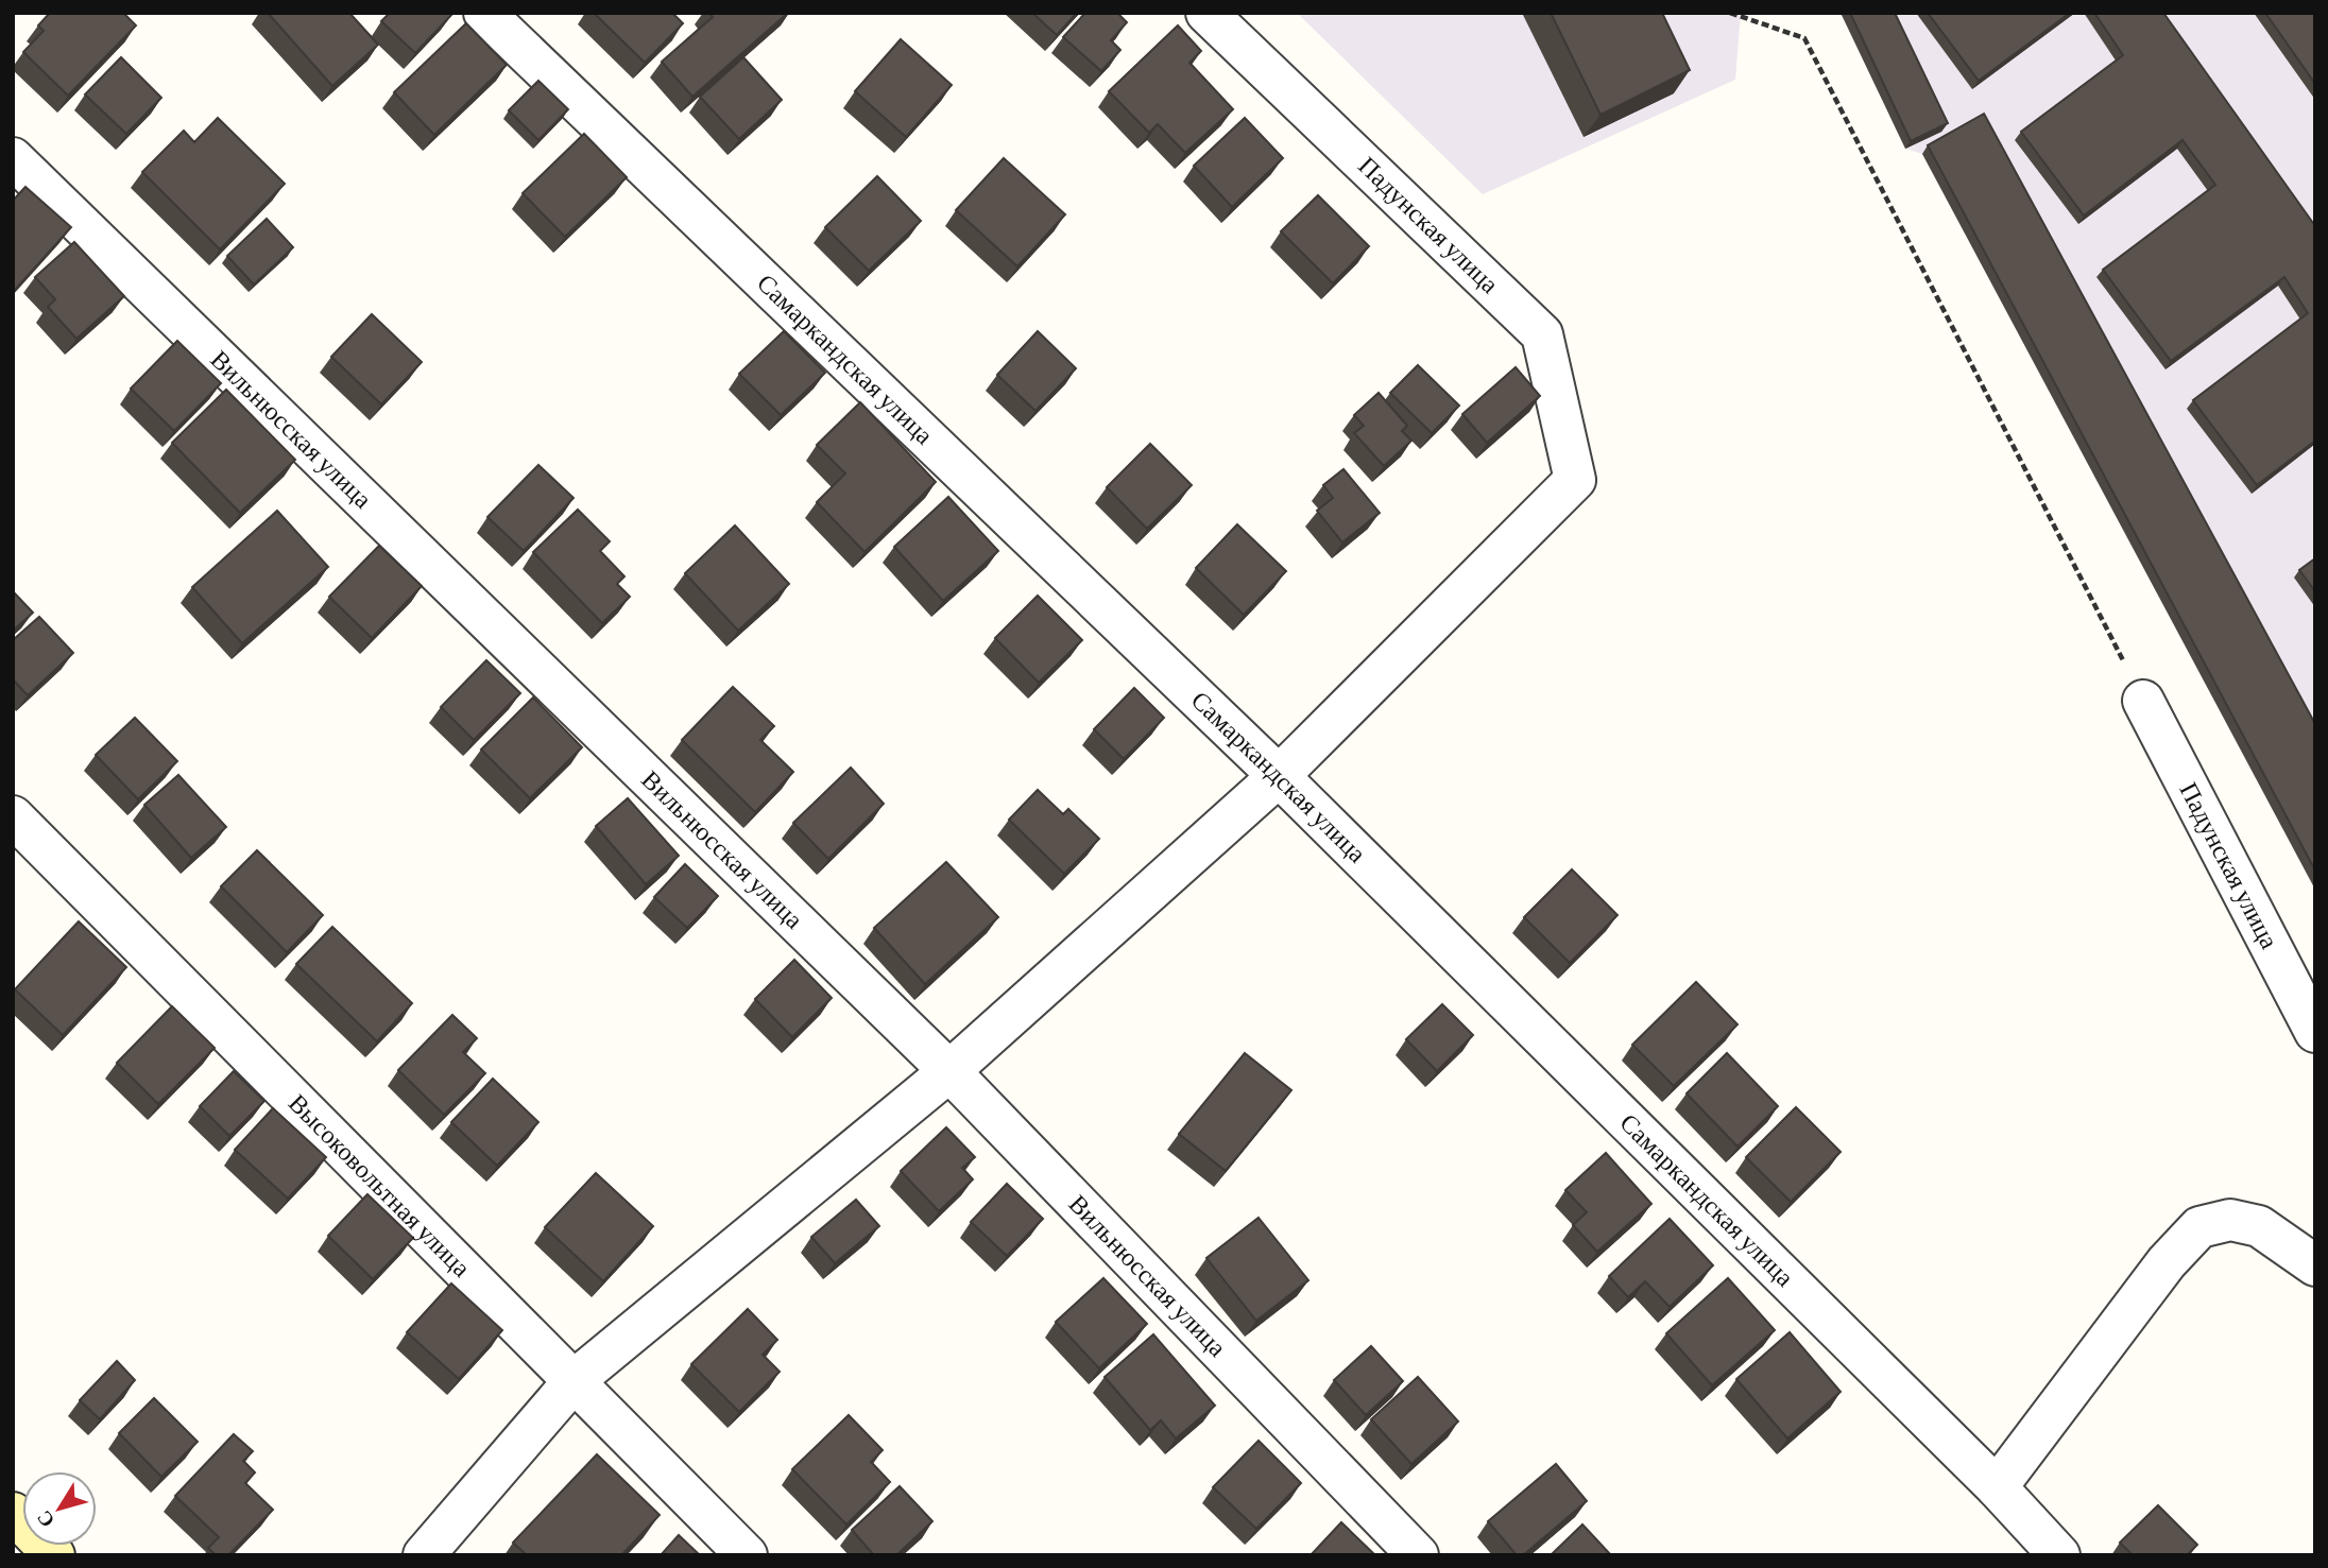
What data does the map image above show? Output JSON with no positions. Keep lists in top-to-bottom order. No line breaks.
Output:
{"streets":{"street":["Падунская улица","Самаркандская улица","Вильнюсская улица","Высоковольтная улица"]},"crossings":[["Падунская улица","Самаркандская улица"]],"north":"bottom left"}
